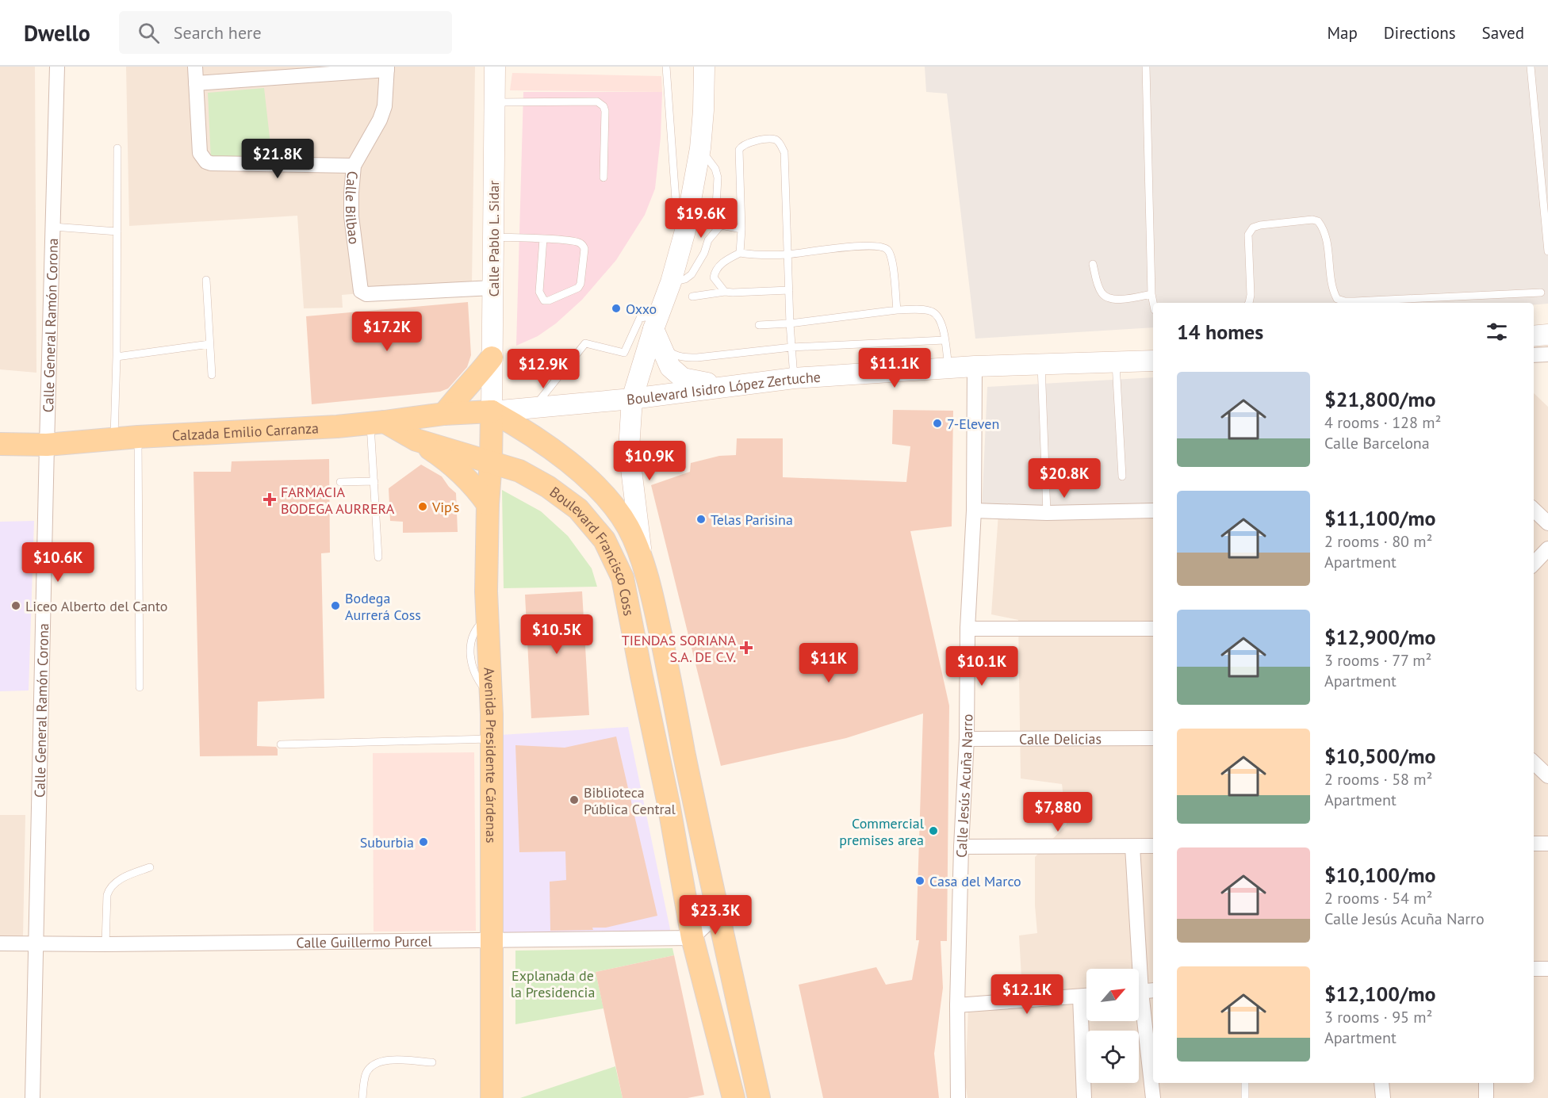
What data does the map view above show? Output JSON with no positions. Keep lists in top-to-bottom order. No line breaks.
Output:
{"streets":{"main road":["Calzada Emilio Carranza","Boulevard Francisco Coss","Avenida Presidente Cárdenas"],"street":["Calle Bilbao","Calle Pablo L. Sidar","Calle General Ramón Corona","Boulevard Isidro López Zertuche","Calle Delicias","Calle Jesús Acuña Narro","Calle Guillermo Purcel"]},"crossings":[["Calle Bilbao","Calle Pablo L. Sidar"],["Calle Pablo L. Sidar","Boulevard Isidro López Zertuche"],["Calle Pablo L. Sidar","Calzada Emilio Carranza"],["Calle Pablo L. Sidar","Boulevard Francisco Coss"],["Calle Pablo L. Sidar","Avenida Presidente Cárdenas"],["Calle General Ramón Corona","Calzada Emilio Carranza"],["Calle General Ramón Corona","Calle Guillermo Purcel"],["Boulevard Isidro López Zertuche","Calzada Emilio Carranza"],["Boulevard Isidro López Zertuche","Boulevard Francisco Coss"],["Boulevard Isidro López Zertuche","Avenida Presidente Cárdenas"],["Boulevard Isidro López Zertuche","Calle Jesús Acuña Narro"],["Calzada Emilio Carranza","Boulevard Francisco Coss"],["Calzada Emilio Carranza","Avenida Presidente Cárdenas"],["Boulevard Francisco Coss","Avenida Presidente Cárdenas"],["Boulevard Francisco Coss","Calle Guillermo Purcel"],["Calle Delicias","Calle Jesús Acuña Narro"],["Avenida Presidente Cárdenas","Calle Guillermo Purcel"]],"parks":["Explanada de la Presidencia"],"places":{"other":["Oxxo","7-Eleven","Vip's","Telas Parisina","Liceo Alberto del Canto","Bodega Aurrerá Coss","Biblioteca Pública Central","Commercial premises area","Suburbia","Casa del Marco"],"health":["FARMACIA BODEGA AURRERA","TIENDAS SORIANA S.A. DE C.V."]},"north":"top right","page":{"header":"Dwello","search":"Search here","nav":["Map","Directions","Saved"],"price":["$21.8K","$19.6K","$17.2K","$11.1K","$12.9K","$10.9K","$20.8K","$10.6K","$10.5K","$11K","$10.1K","$7,880","$23.3K","$12.1K"],"heading":"14 homes","list":[{"name":"$21,800/mo","note":"4 rooms · 128 m² · Calle Barcelona"},{"name":"$11,100/mo","note":"2 rooms · 80 m² · Apartment"},{"name":"$12,900/mo","note":"3 rooms · 77 m² · Apartment"},{"name":"$10,500/mo","note":"2 rooms · 58 m² · Apartment"},{"name":"$10,100/mo","note":"2 rooms · 54 m² · Calle Jesús Acuña Narro"},{"name":"$12,100/mo","note":"3 rooms · 95 m² · Apartment"}]}}
